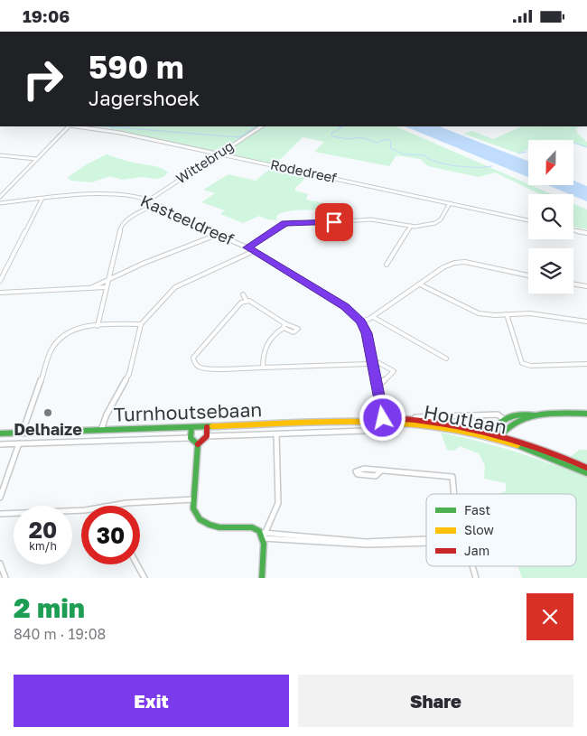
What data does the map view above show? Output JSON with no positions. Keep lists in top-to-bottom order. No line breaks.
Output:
{"streets":{"main road":["Turnhoutsebaan","Houtlaan"],"street":["Wittebrug","Rodedreef","Kasteeldreef"]},"crossings":[["Wittebrug","Rodedreef"],["Wittebrug","Kasteeldreef"],["Kasteeldreef","Turnhoutsebaan"],["Kasteeldreef","Houtlaan"],["Turnhoutsebaan","Houtlaan"]],"places":["Delhaize"],"legend":["Fast","Slow","Jam"],"north":"bottom","page":{"status":"19:06","turn":["590 m","Jagershoek"],"speed":"20 km/h","limit":"30","heading":["2 min","840 m · 19:08"],"buttons":["Exit","Share"]}}
